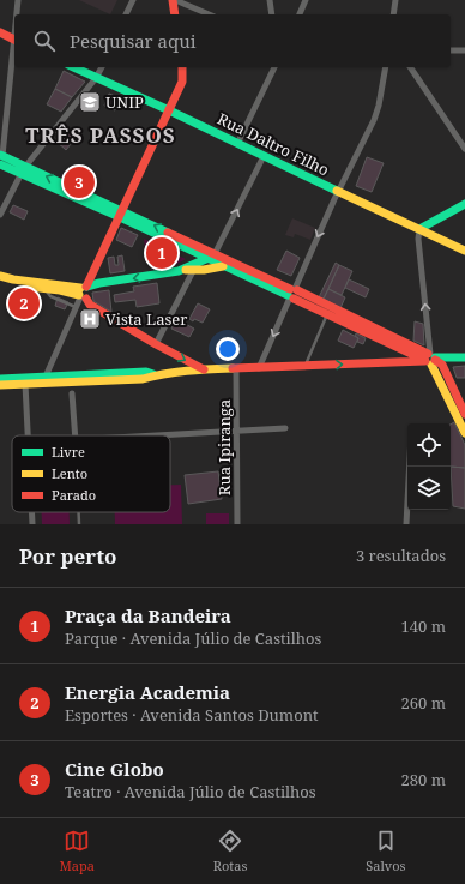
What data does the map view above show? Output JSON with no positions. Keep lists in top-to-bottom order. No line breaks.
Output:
{"streets":{"street":["Rua Daltro Filho","Rua Ipiranga"]},"districts":["TRÊS PASSOS"],"places":{"school or university":["UNIP"],"hospital":["Vista Laser"]},"legend":["Livre","Lento","Parado"],"page":{"search":"Pesquisar aqui","pins":["3","1","2"],"heading":["Por perto","3 resultados"],"list":[{"mark":"1","name":"Praça da Bandeira","note":"Parque · Avenida Júlio de Castilhos","value":"140 m"},{"mark":"2","name":"Energia Academia","note":"Esportes · Avenida Santos Dumont","value":"260 m"},{"mark":"3","name":"Cine Globo","note":"Teatro · Avenida Júlio de Castilhos","value":"280 m"}],"nav":["Mapa","Rotas","Salvos"]}}
